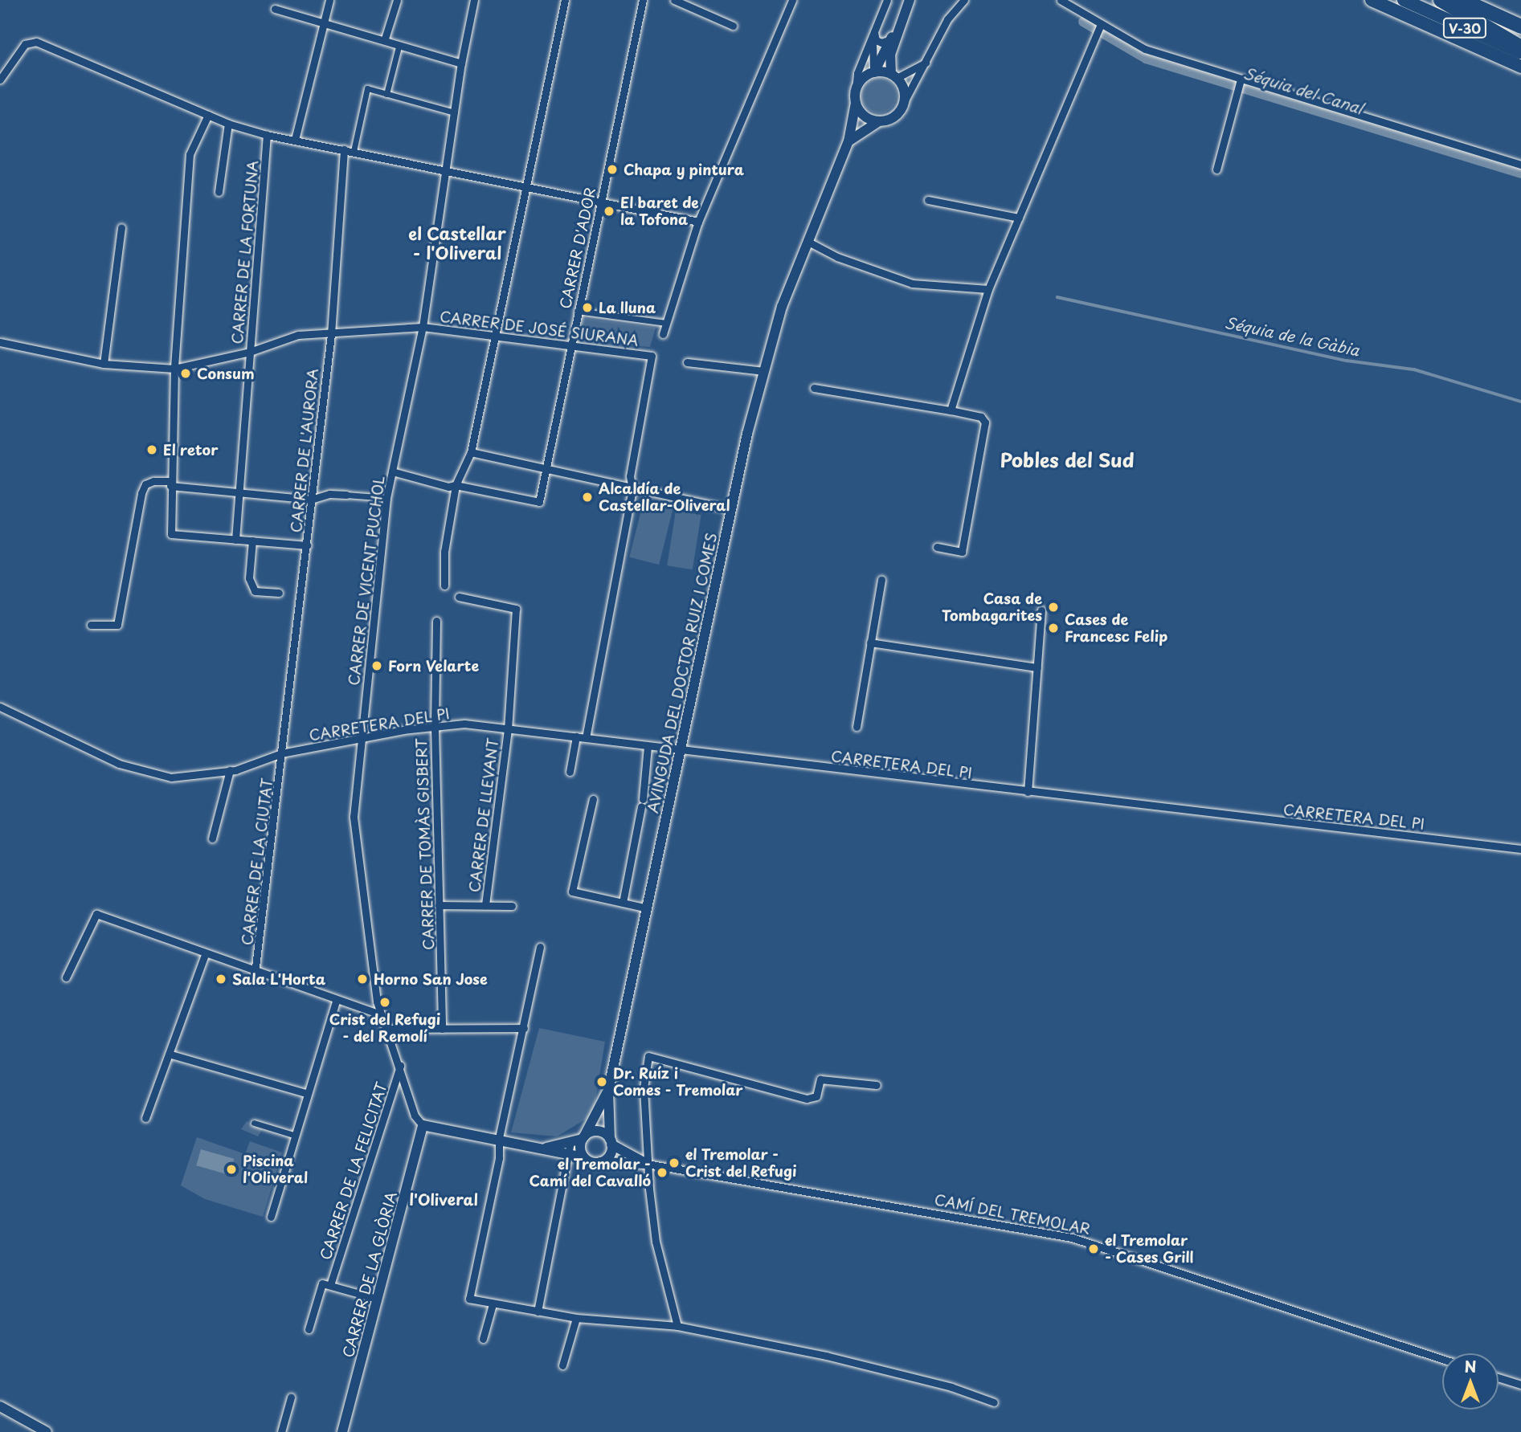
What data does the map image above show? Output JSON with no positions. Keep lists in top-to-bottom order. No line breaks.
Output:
{"streets":{"highway":["V-30"],"street":["CARRER D'ADOR","CARRER DE LA FORTUNA","CARRER DE JOSÉ SIURANA","CARRER DE L'AURORA","CARRER DE VICENT PUCHOL","AVINGUDA DEL DOCTOR RUIZ I COMES","CARRETERA DEL PI","CARRER DE LLEVANT","CARRER DE TOMÀS GISBERT","CARRER DE LA CIUTAT","CARRER DE LA FELICITAT","CAMÍ DEL TREMOLAR","CARRER DE LA GLÒRIA"]},"crossings":[["CARRER D'ADOR","CARRER DE JOSÉ SIURANA"],["CARRER DE LA FORTUNA","CARRER DE JOSÉ SIURANA"],["CARRER DE JOSÉ SIURANA","CARRER DE L'AURORA"],["CARRER DE JOSÉ SIURANA","CARRER DE VICENT PUCHOL"],["CARRER DE L'AURORA","CARRETERA DEL PI"],["CARRER DE L'AURORA","CARRER DE LA CIUTAT"],["CARRER DE VICENT PUCHOL","CARRETERA DEL PI"],["AVINGUDA DEL DOCTOR RUIZ I COMES","CARRETERA DEL PI"],["AVINGUDA DEL DOCTOR RUIZ I COMES","CAMÍ DEL TREMOLAR"],["CARRETERA DEL PI","CARRER DE LLEVANT"],["CARRETERA DEL PI","CARRER DE TOMÀS GISBERT"],["CARRETERA DEL PI","CARRER DE LA CIUTAT"]],"districts":["el Castellar - l'Oliveral","Pobles del Sud","l'Oliveral"],"water":["Séquia del Canal","Séquia de la Gàbia"],"places":["Chapa y pintura","El baret de la Tofona","La lluna","Consum","El retor","Alcaldía de Castellar-Oliveral","Casa de Tombagarites","Cases de Francesc Felip","Forn Velarte","Sala L'Horta","Horno San Jose","Crist del Refugi - del Remolí","Dr. Ruíz i Comes - Tremolar","el Tremolar - Crist del Refugi","Piscina l'Oliveral","el Tremolar - Camí del Cavalló","el Tremolar - Cases Grill"],"north":"top"}
